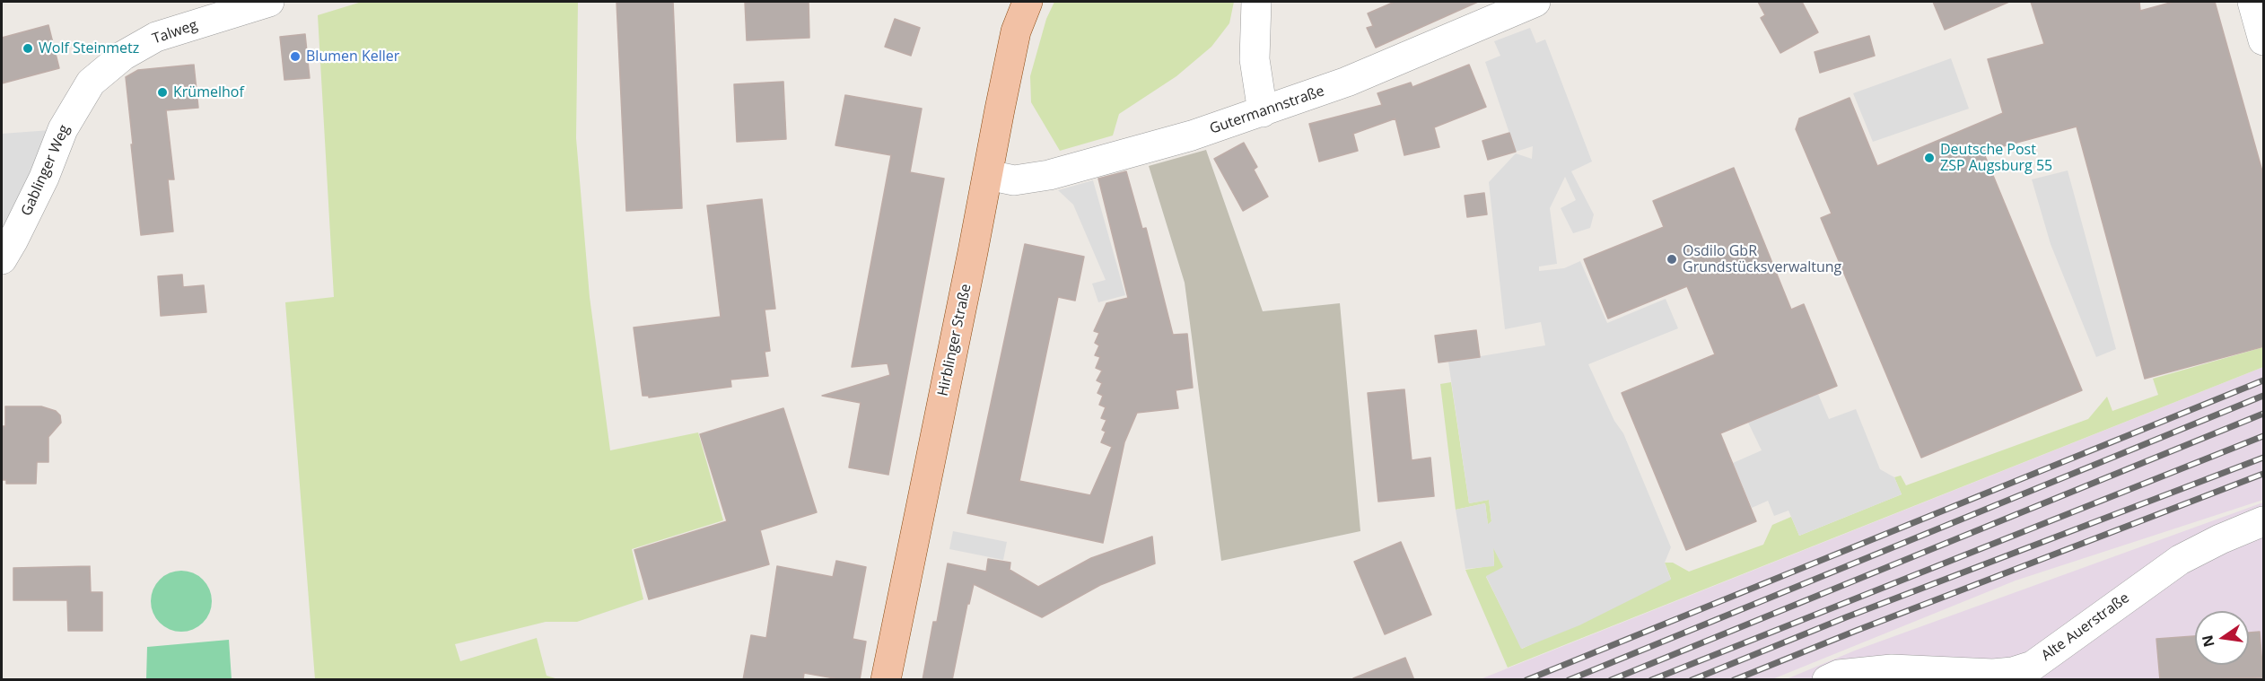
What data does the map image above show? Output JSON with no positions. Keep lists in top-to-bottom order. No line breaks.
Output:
{"streets":{"main road":["Hirblinger Straße"],"street":["Talweg","Gutermannstraße","Gablinger Weg","Alte Auerstraße"]},"crossings":[["Talweg","Gablinger Weg"],["Gutermannstraße","Hirblinger Straße"]],"places":["Wolf Steinmetz","Blumen Keller","Krümelhof","Deutsche Post ZSP Augsburg 55","Osdilo GbR Grundstücksverwaltung"],"north":"left"}
